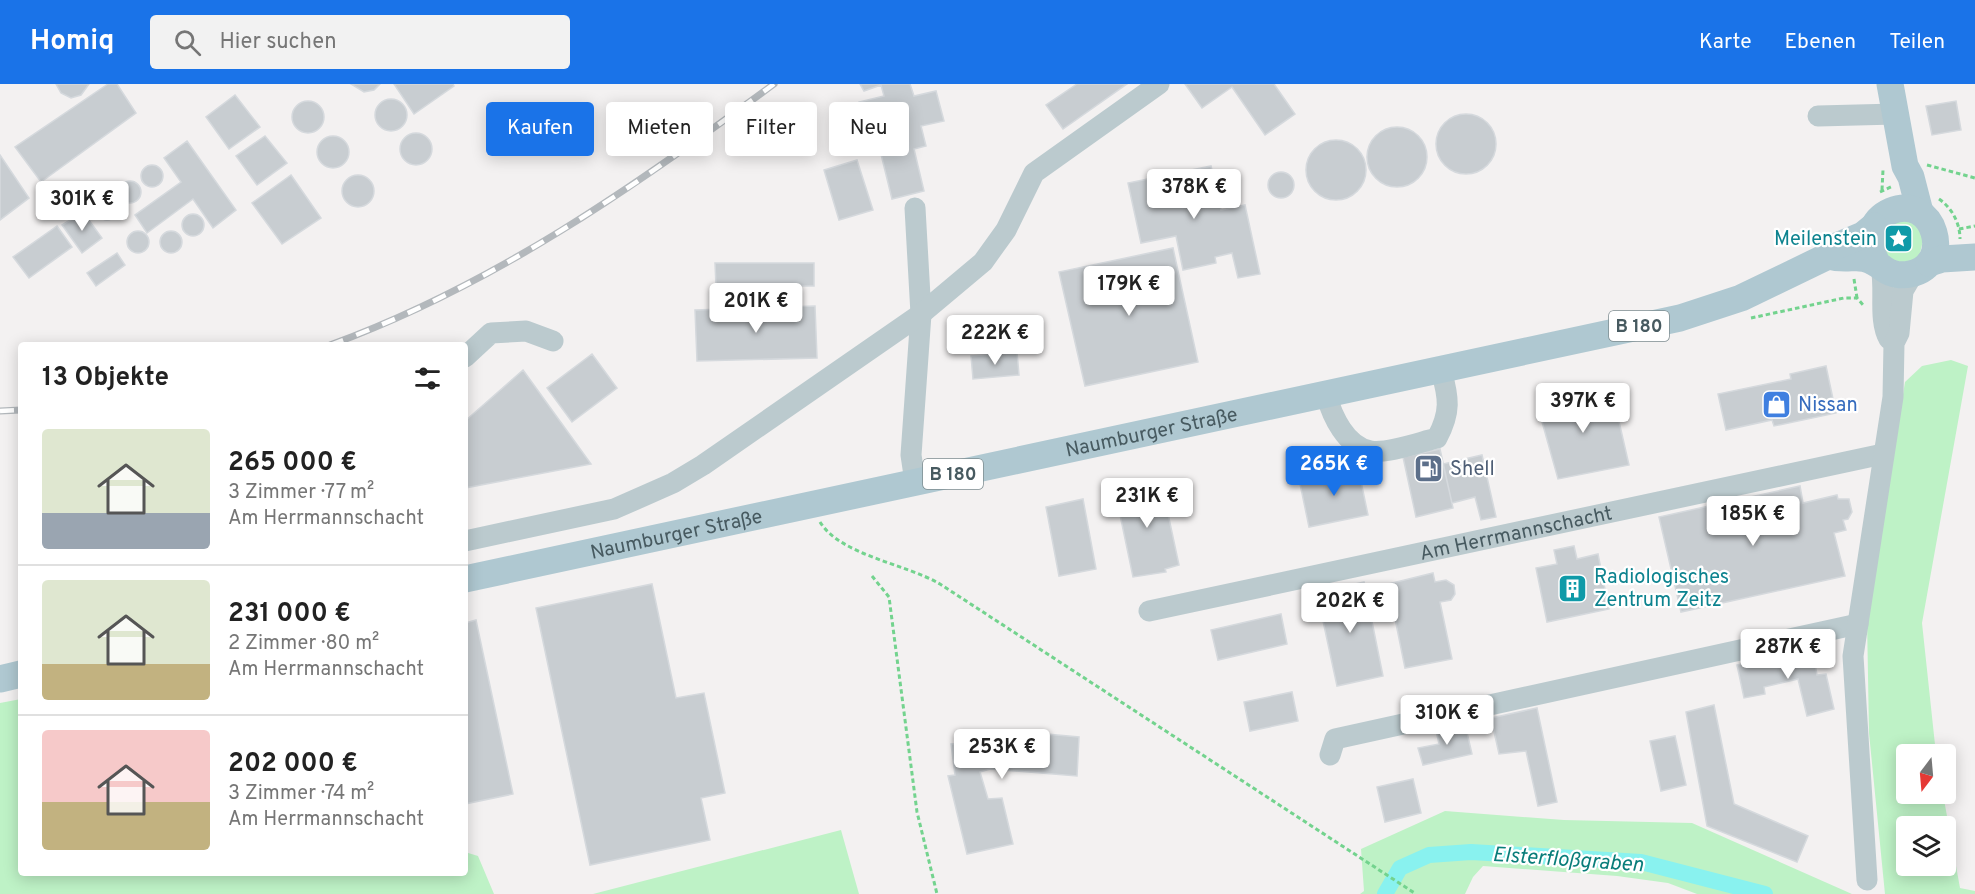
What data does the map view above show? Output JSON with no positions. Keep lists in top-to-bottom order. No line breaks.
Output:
{"streets":{"main road":["B 180","Naumburger Straße"],"street":["Am Herrmannschacht"]},"water":["Elsterfloßgraben"],"places":{"place":["Meilenstein"],"shop":["Nissan"],"fuel station":["Shell"],"building":["Radiologisches Zentrum Zeitz"]},"north":"bottom","page":{"header":"Homiq","search":"Hier suchen","nav":["Karte","Ebenen","Teilen"],"chip":["Kaufen","Mieten","Filter","Neu"],"price":["378K €","301K €","179K €","201K €","222K €","397K €","265K €","231K €","185K €","202K €","287K €","310K €","253K €"],"heading":"13 Objekte","list":[{"name":"265 000 €","note":"3 Zimmer · 77 m² · Am Herrmannschacht"},{"name":"231 000 €","note":"2 Zimmer · 80 m² · Am Herrmannschacht"},{"name":"202 000 €","note":"3 Zimmer · 74 m² · Am Herrmannschacht"}]}}
